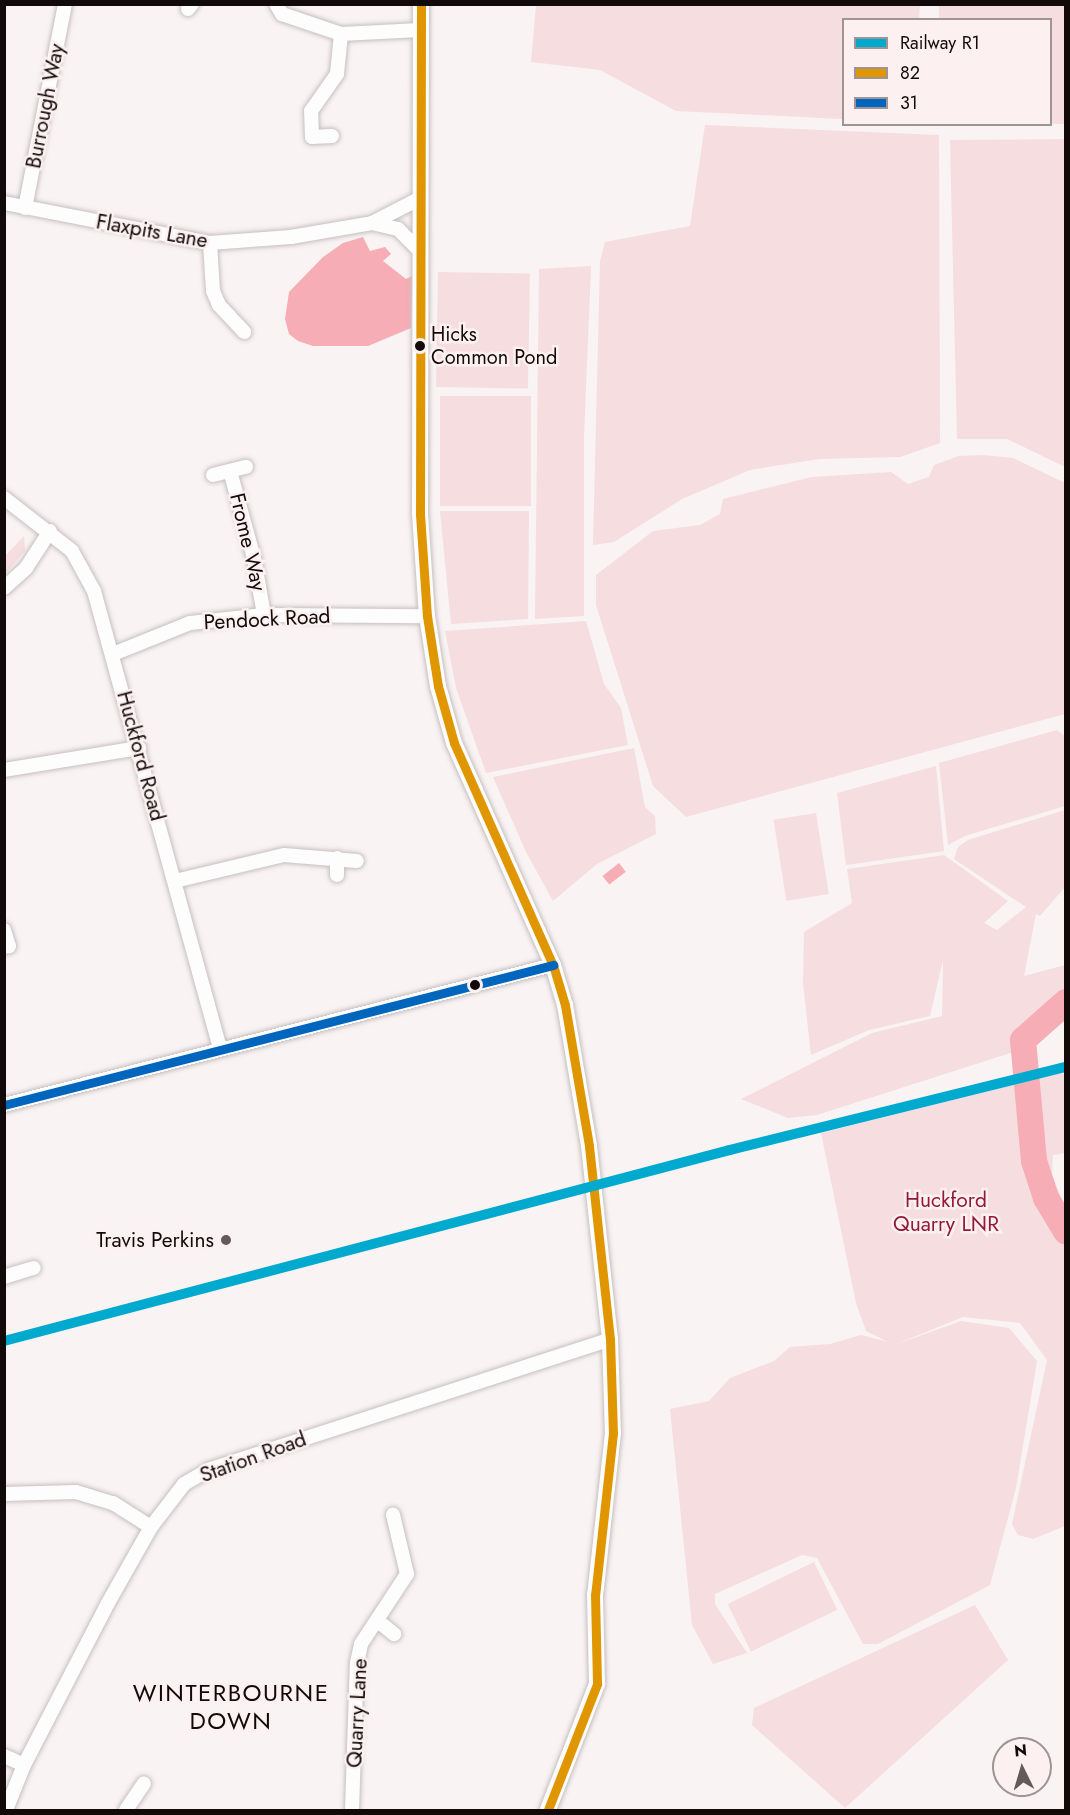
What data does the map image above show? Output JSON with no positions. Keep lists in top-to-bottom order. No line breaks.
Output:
{"streets":{"street":["Burrough Way","Flaxpits Lane","Frome Way","Pendock Road","Huckford Road","Station Road","Quarry Lane"]},"crossings":[["Burrough Way","Flaxpits Lane"],["Frome Way","Pendock Road"],["Pendock Road","Huckford Road"]],"districts":["WINTERBOURNE DOWN"],"parks":["Huckford Quarry LNR"],"places":["Hicks Common Pond","Travis Perkins"],"lines":["transit line 82","transit line 31","rail line R1"],"legend":["Railway R1","82","31"],"north":"top"}
